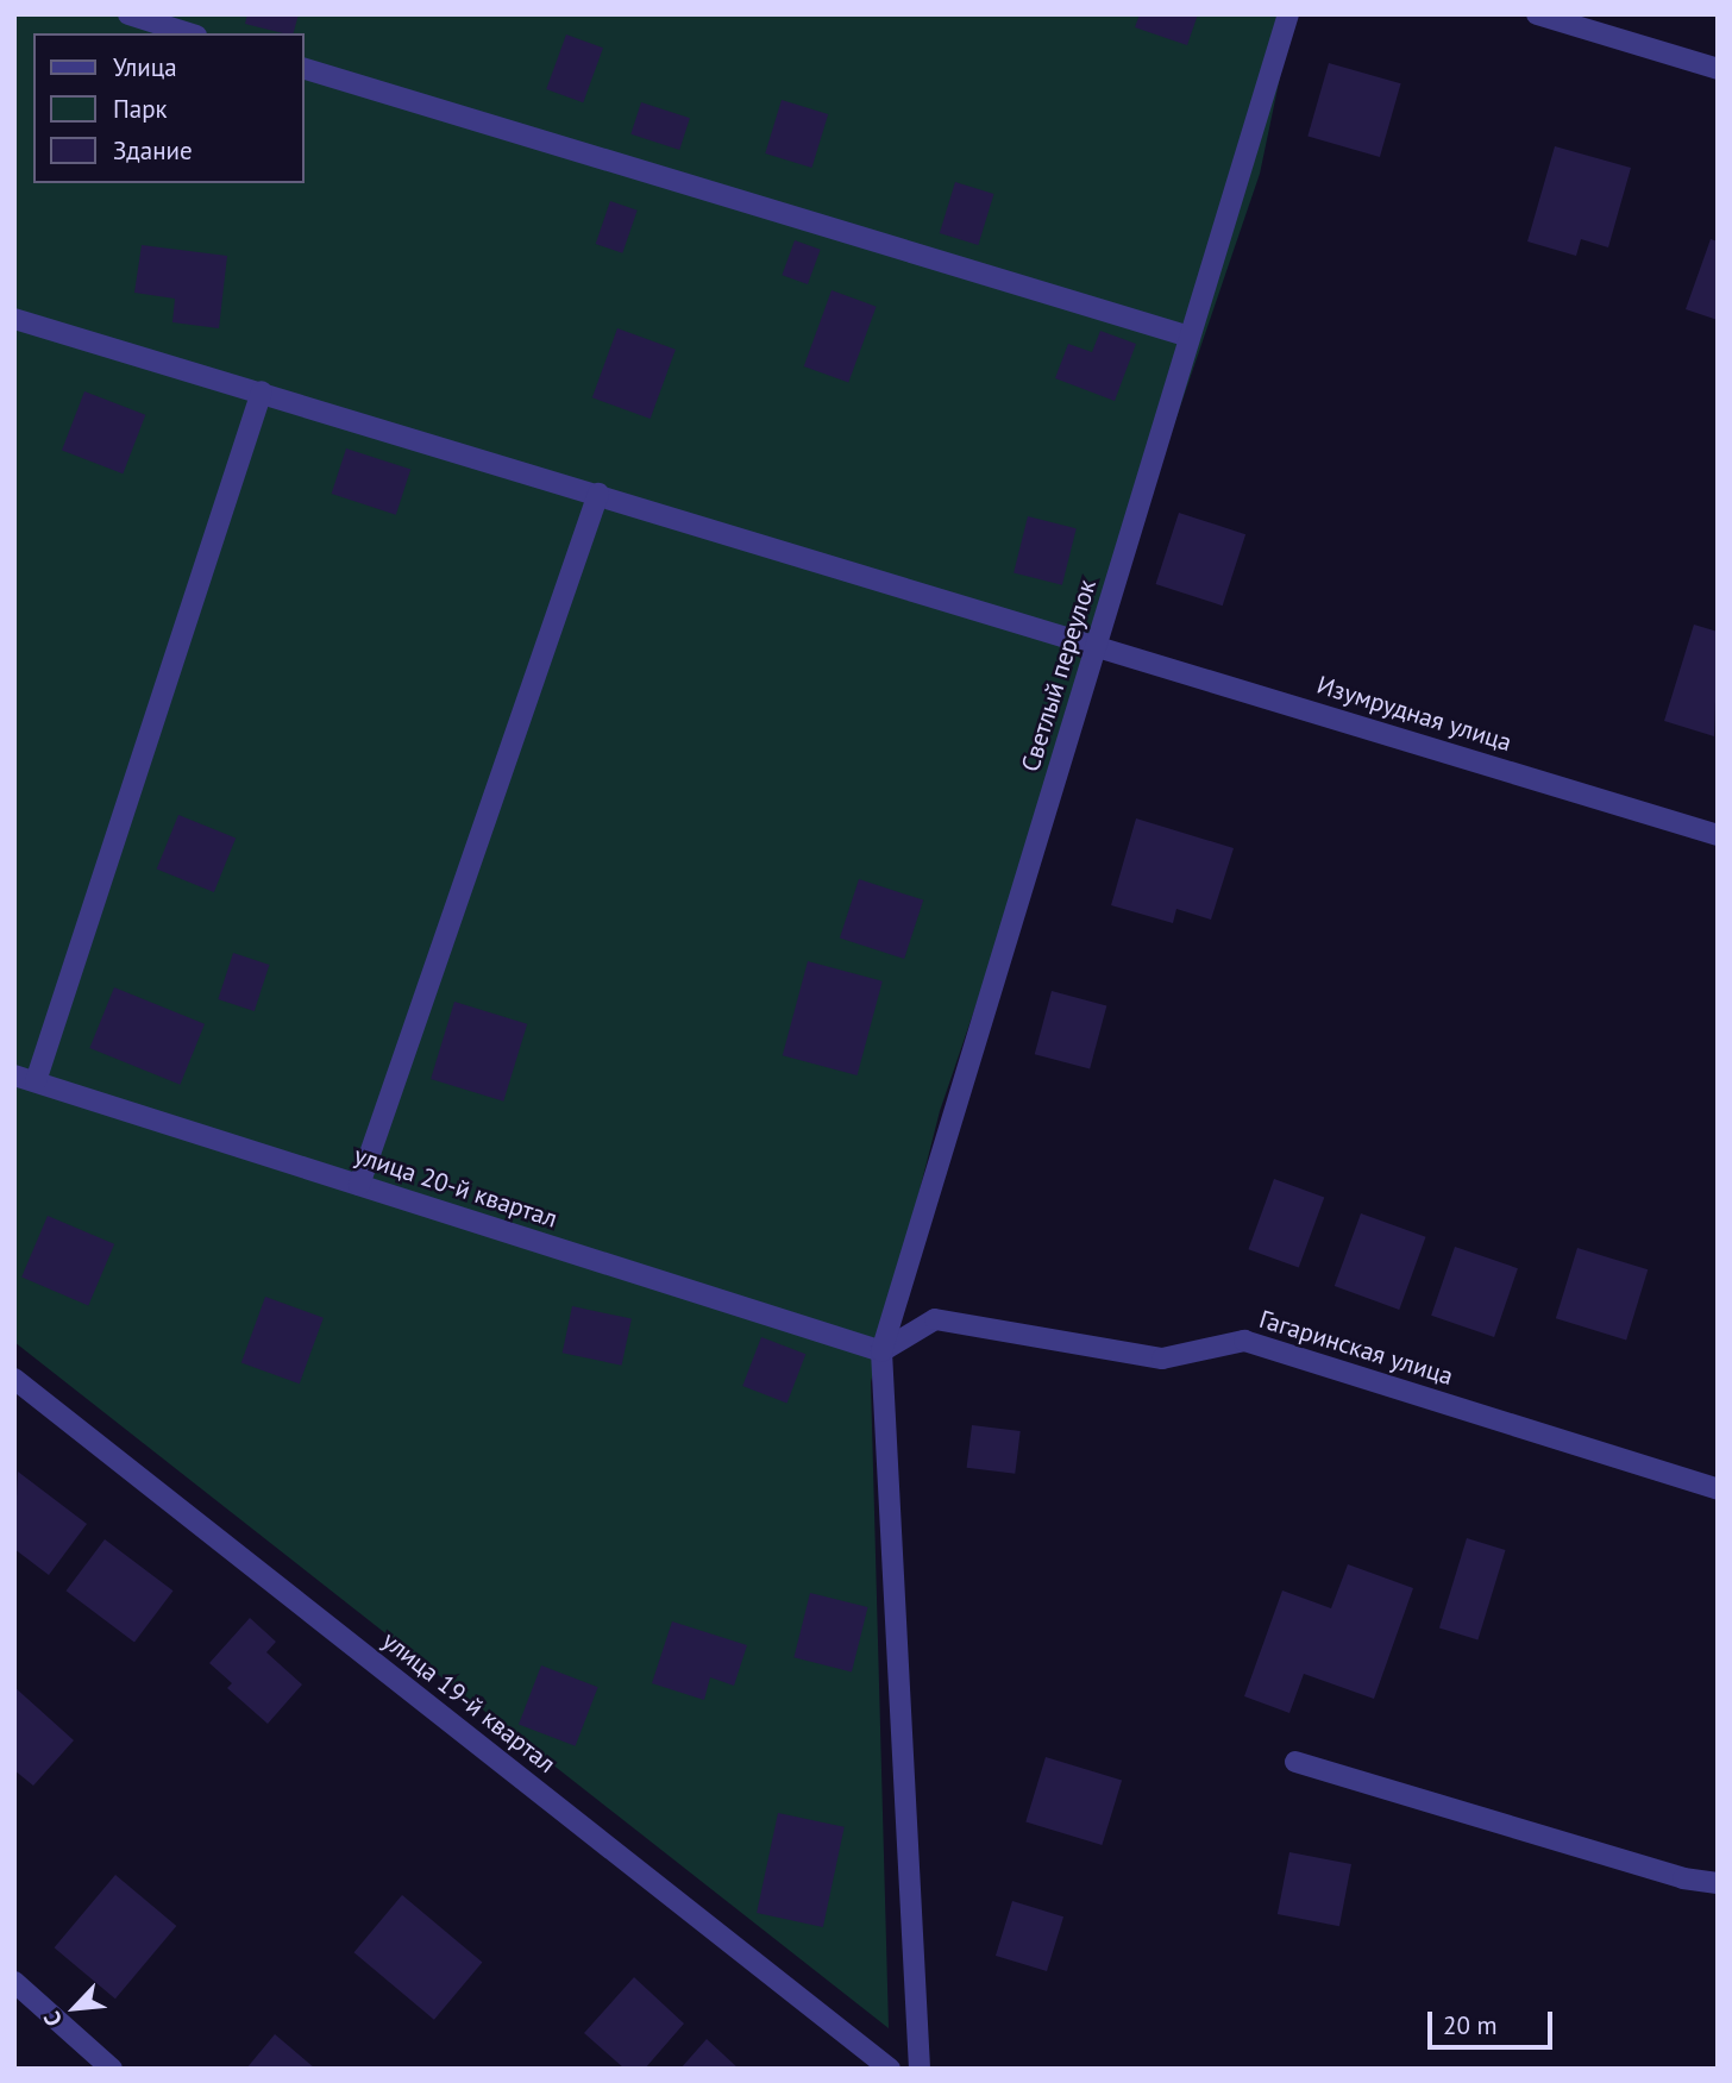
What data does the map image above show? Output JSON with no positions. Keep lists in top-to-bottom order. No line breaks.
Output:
{"streets":{"street":["Светлый переулок","Изумрудная улица","улица 20-й квартал","Гагаринская улица","улица 19-й квартал"]},"crossings":[["Светлый переулок","Изумрудная улица"],["Светлый переулок","улица 20-й квартал"],["Светлый переулок","Гагаринская улица"],["улица 20-й квартал","Гагаринская улица"]],"legend":["Улица","Парк","Здание"],"scale_bar":"20 m","north":"bottom left"}
